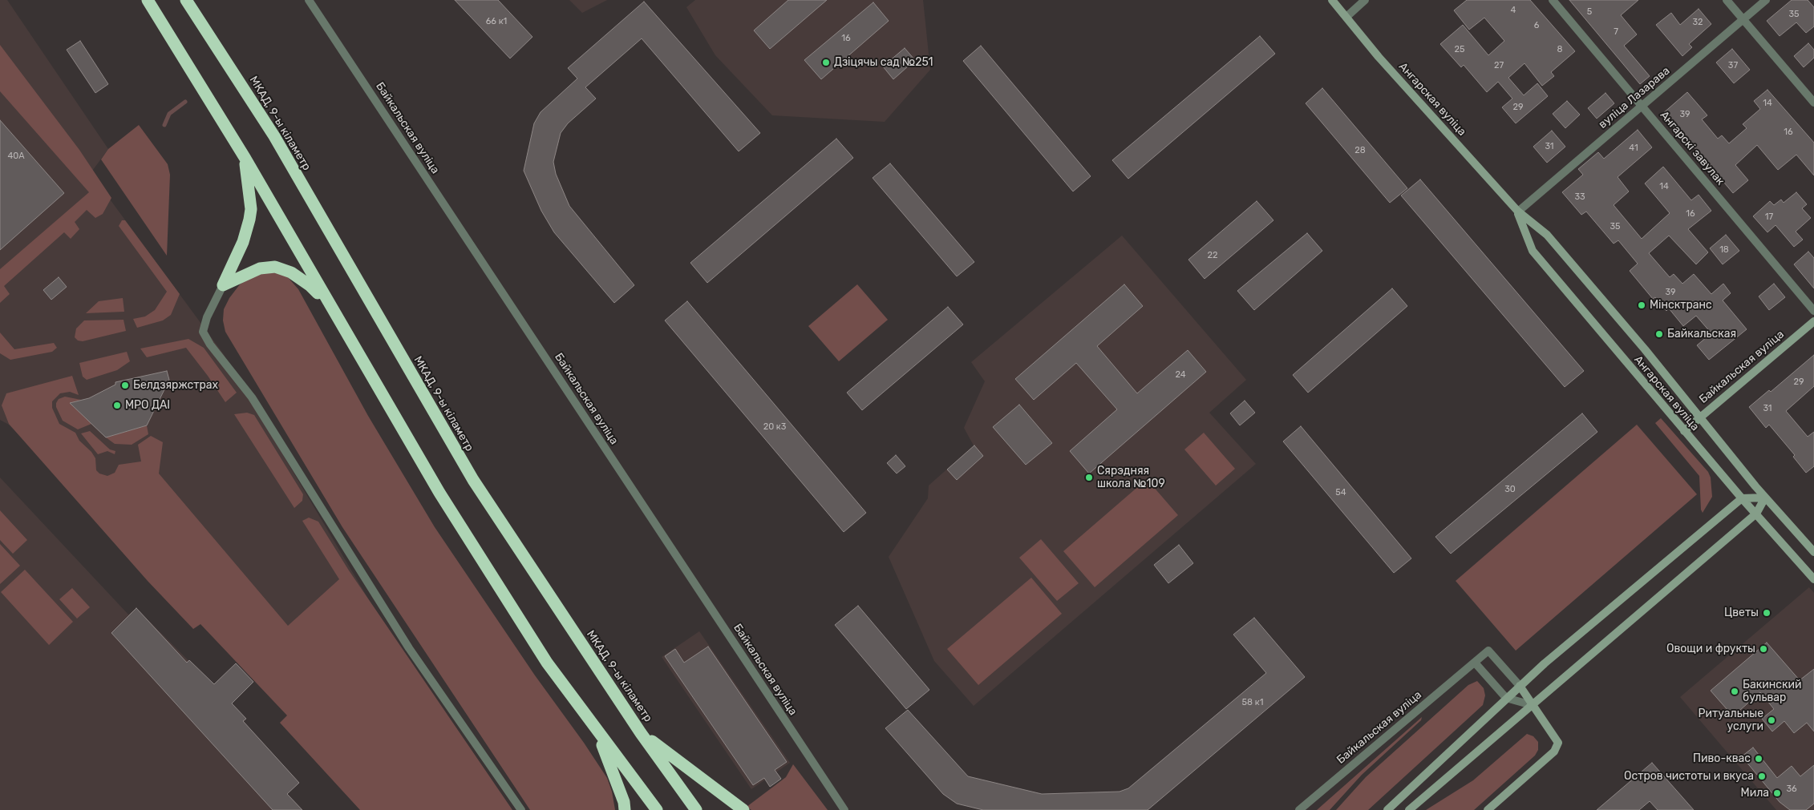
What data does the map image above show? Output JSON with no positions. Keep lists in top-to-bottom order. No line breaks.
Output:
{"streets":{"highway":["МКАД, 9-ы кіламетр"],"main road":["Ангарская вуліца","Байкальская вуліца"],"street":["вуліца Лазарава","Ангарскі завулак"]},"crossings":[["вуліца Лазарава","Ангарская вуліца"],["вуліца Лазарава","Ангарскі завулак"],["Ангарская вуліца","Байкальская вуліца"]],"places":["Дзіцячы сад №251","Мінсктранс","Байкальская","Белдзяржстрах","МРО ДАІ","Сярэдняя школа №109","Цветы","Овощи и фрукты","Бакинский бульвар","Ритуальные услуги","Пиво-квас","Остров чистоты и вкуса","Мила"],"house_numbers":["4","5","35","66 к1","32","6","7","16","25","8","27","37","14","29","39","16","31","41","28","40А","14","33","16","17","35","18","22","39","24","29","31","20 к3","30","54","58 к1","36"]}
